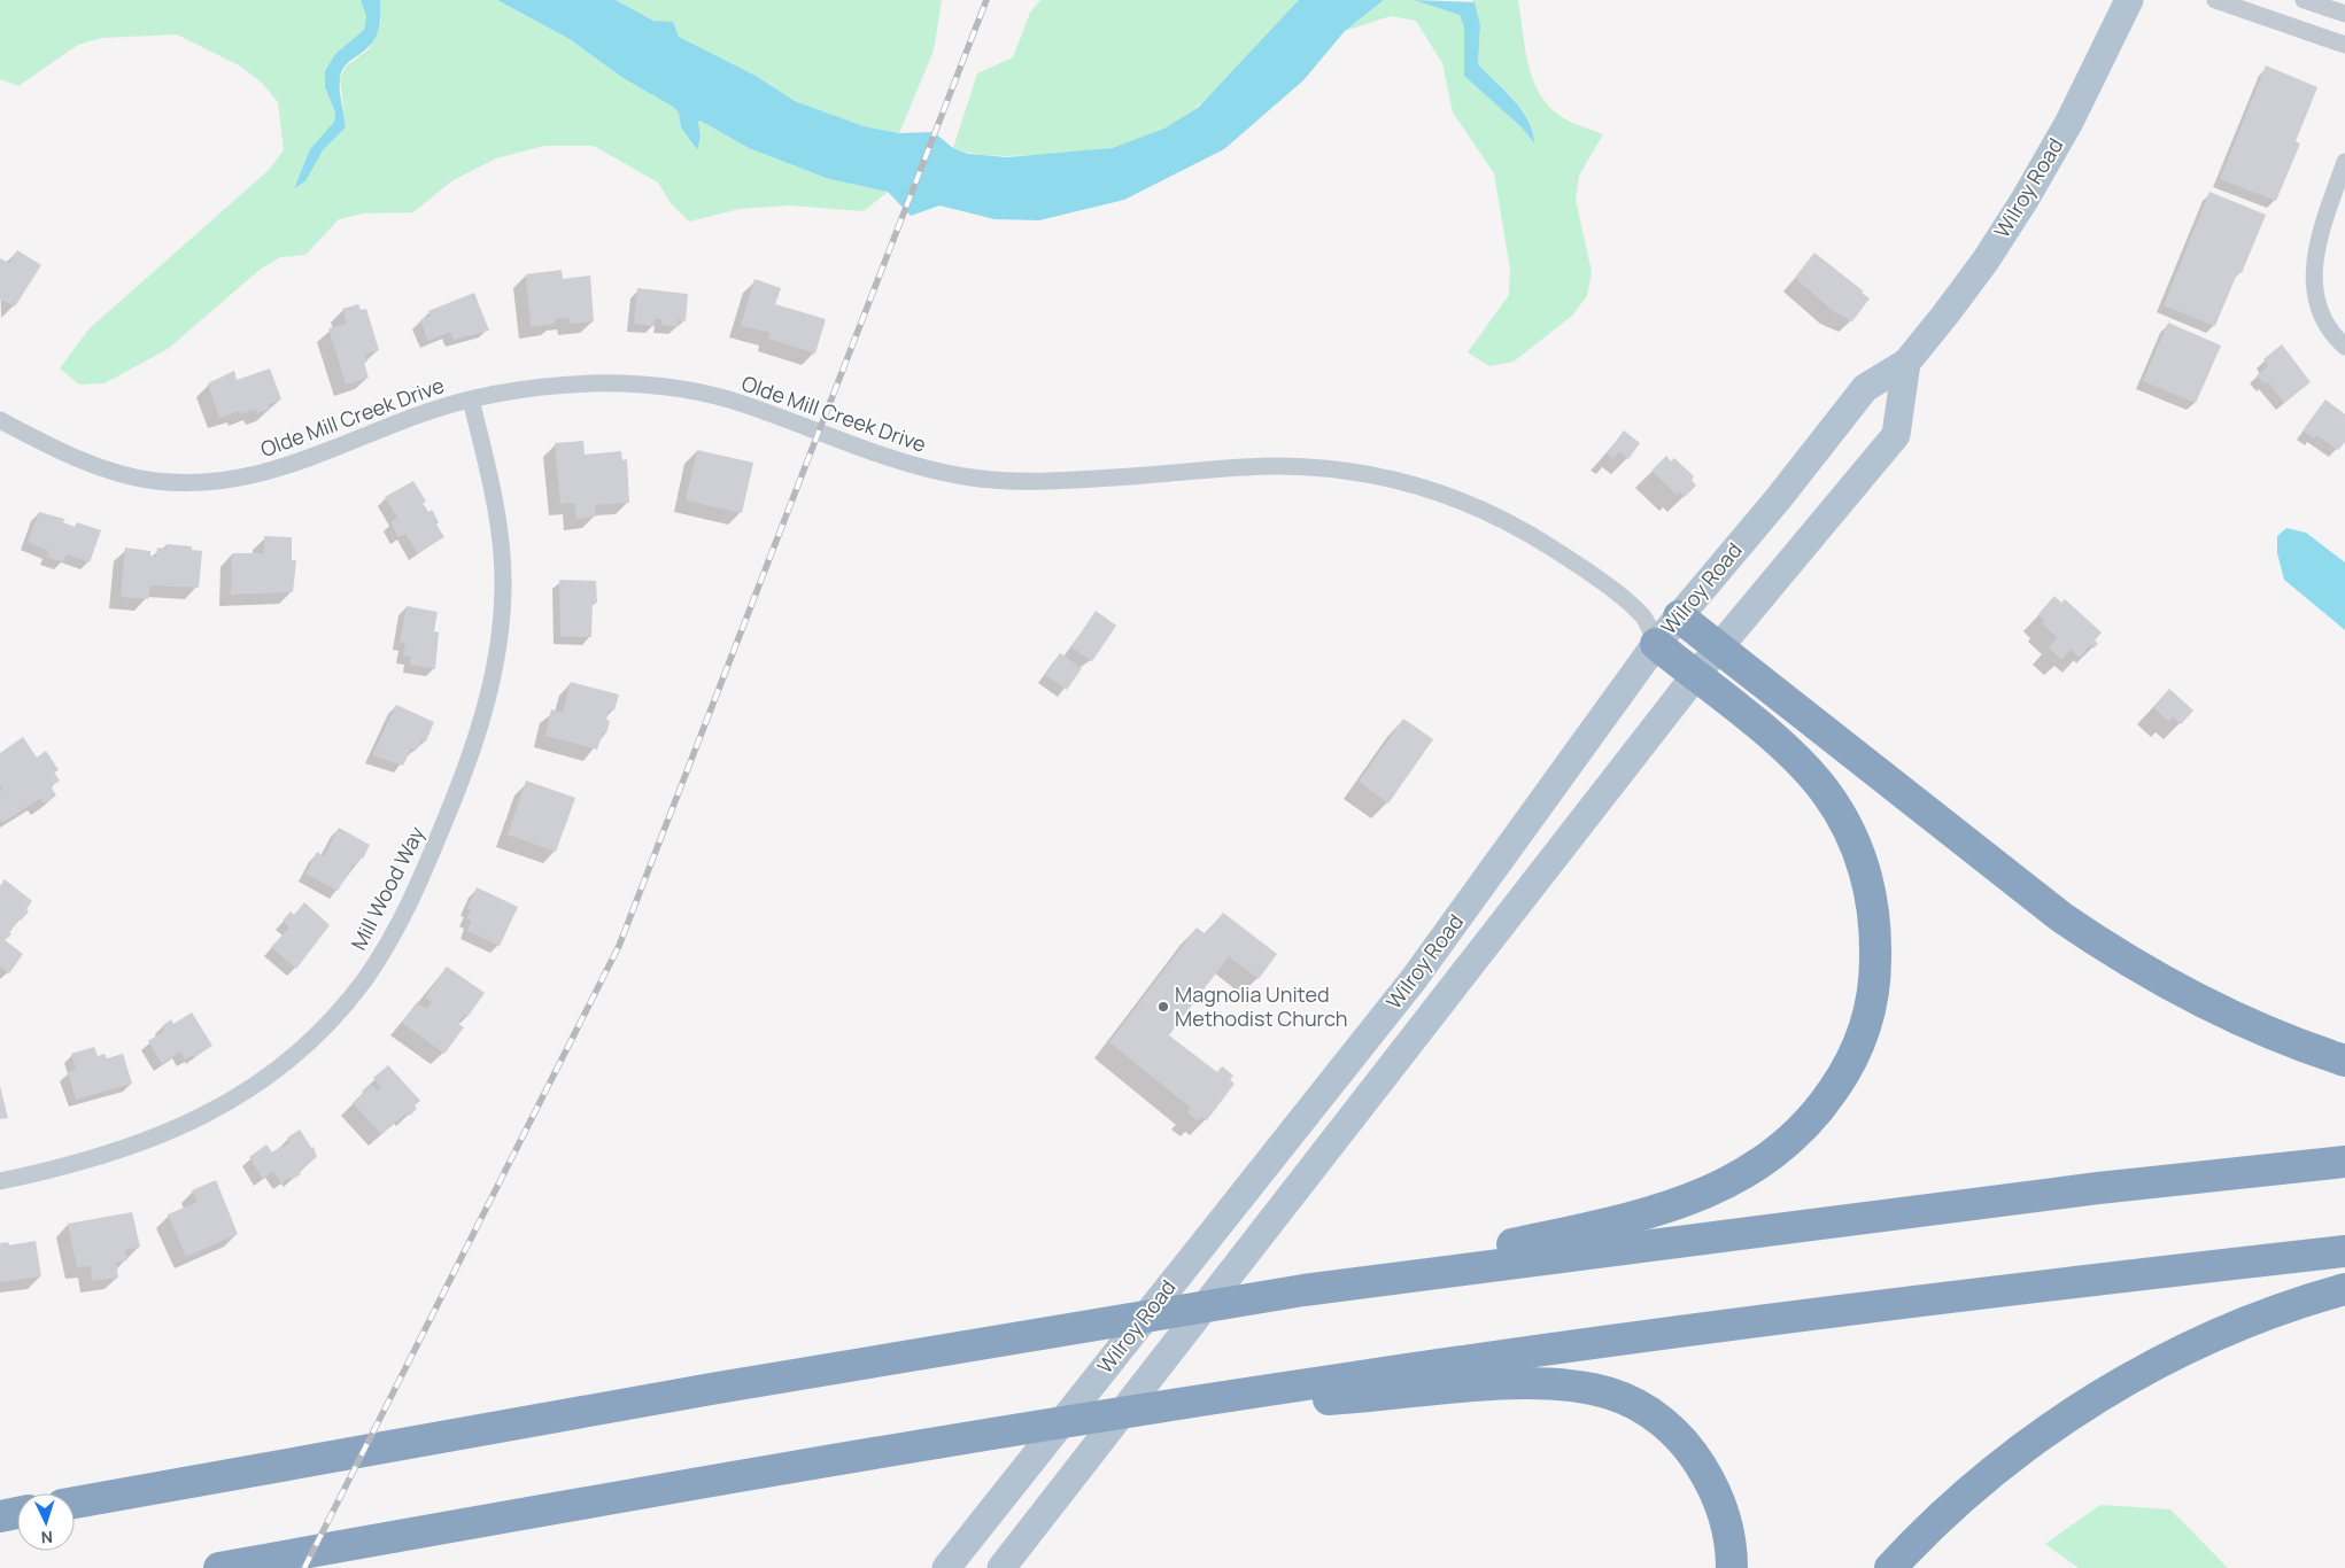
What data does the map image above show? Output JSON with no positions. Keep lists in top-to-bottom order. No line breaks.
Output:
{"streets":{"main road":["Wilroy Road"],"street":["Olde Mill Creek Drive","Mill Wood Way"]},"crossings":[["Wilroy Road","Olde Mill Creek Drive"],["Olde Mill Creek Drive","Mill Wood Way"]],"places":["Magnolia United Methodist Church"],"north":"bottom"}
